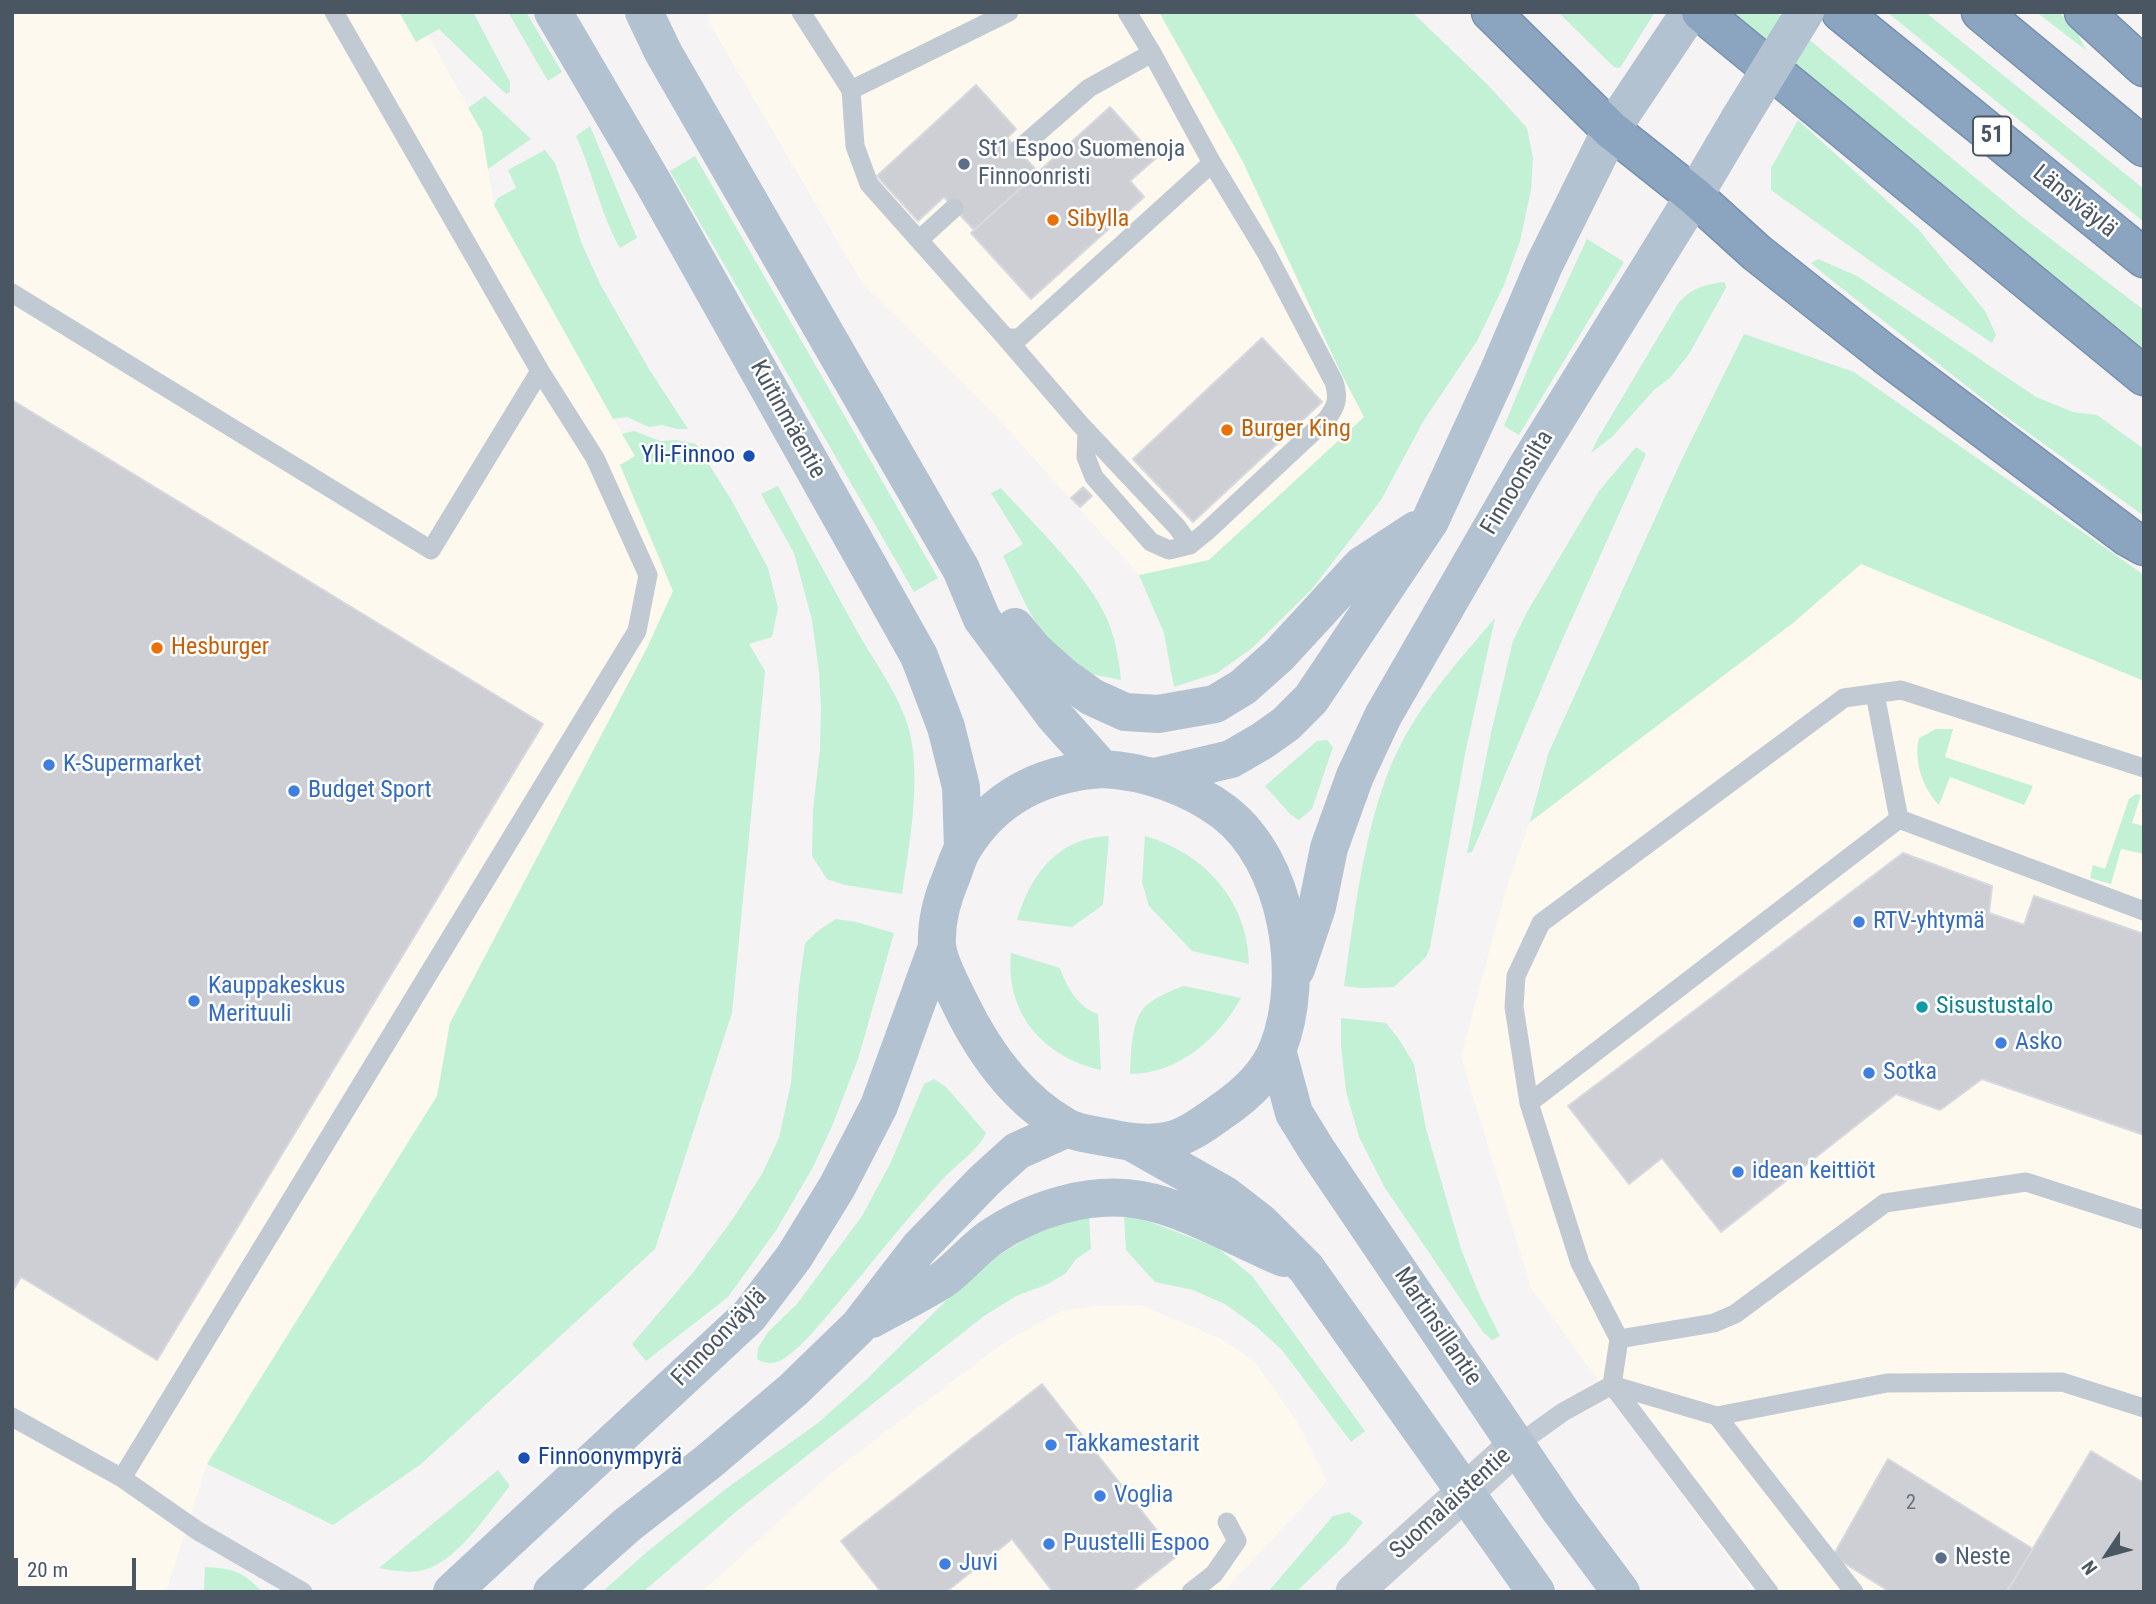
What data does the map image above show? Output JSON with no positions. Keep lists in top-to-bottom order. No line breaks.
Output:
{"streets":{"highway":["51","Länsiväylä"],"main road":["Kuitinmäentie","Finnoonsilta","Martinsillantie","Finnoonväylä"],"street":["Suomalaistentie"]},"crossings":[["Martinsillantie","Suomalaistentie"]],"places":["St1 Espoo Suomenoja Finnoonristi","Sibylla","Burger King","Yli-Finnoo","Hesburger","K-Supermarket","Budget Sport","RTV-yhtymä","Kauppakeskus Merituuli","Sisustustalo","Asko","Sotka","idean keittiöt","Takkamestarit","Finnoonympyrä","Voglia","Puustelli Espoo","Neste","Juvi"],"house_numbers":["2"],"scale_bar":"20 m","north":"bottom left"}
